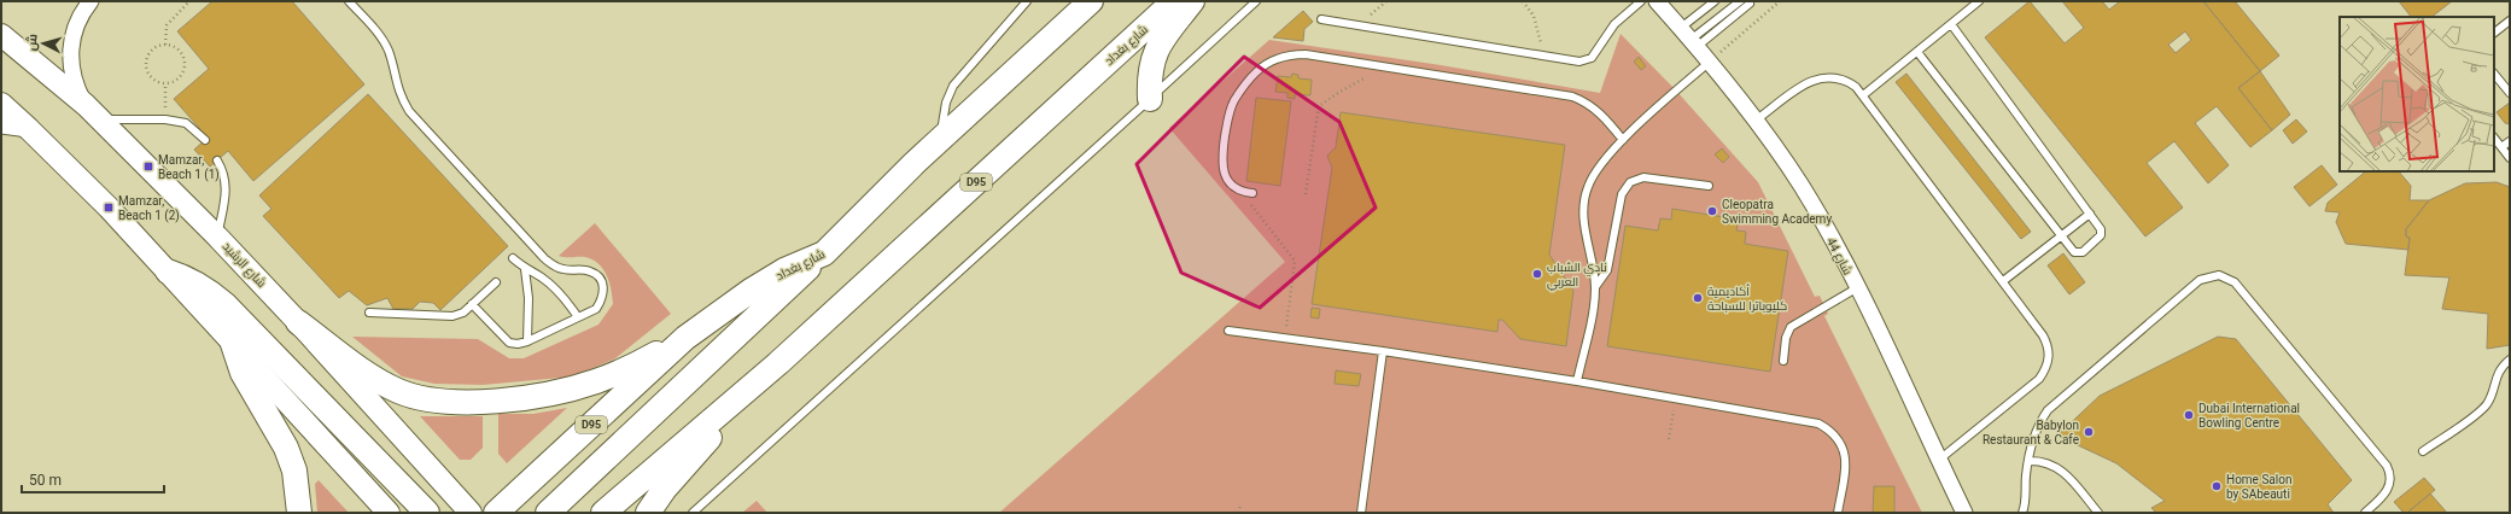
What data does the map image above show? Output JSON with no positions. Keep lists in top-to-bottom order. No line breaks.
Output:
{"streets":{"main road":["شارع بغداد","D95","شارع الرشيد"],"street":["شارع 44"]},"places":{"transit":["Mamzar, Beach 1 (1)","Mamzar, Beach 1 (2)"],"other":["Cleopatra Swimming Academy","نادي الشباب العربي","أكاديمية كليوباترا للسباحة","Dubai International Bowling Centre","Babylon Restaurant & Cafe","Home Salon by SAbeauti"]},"scale_bar":"50 m","north":"left"}
